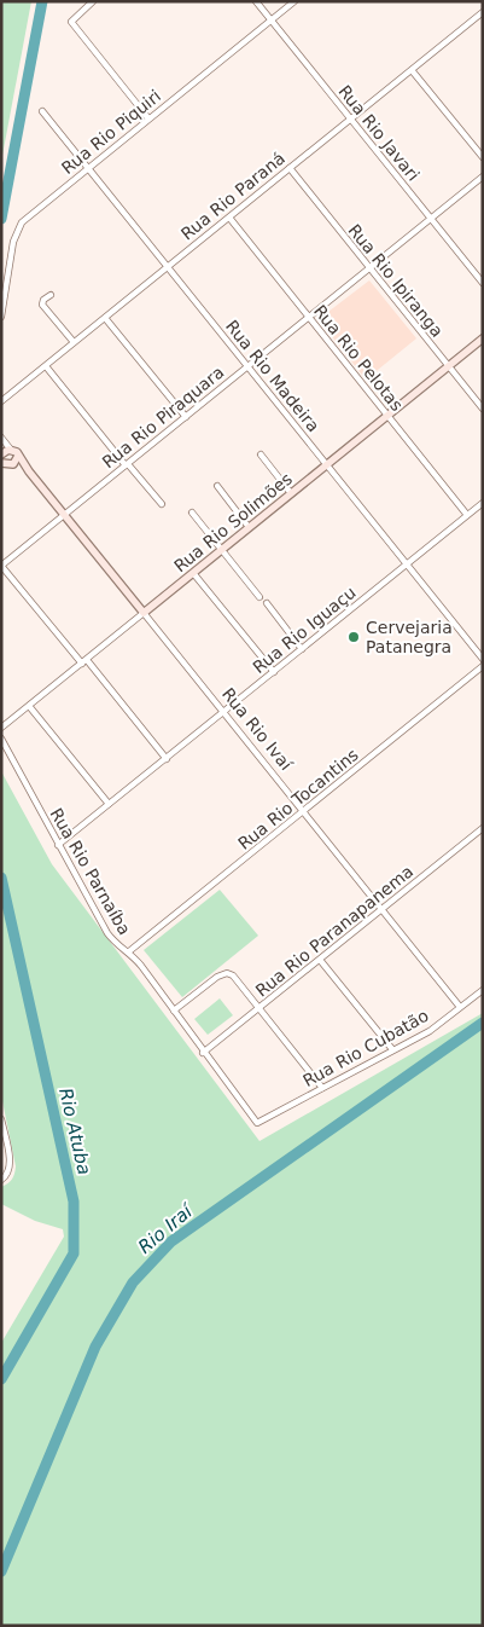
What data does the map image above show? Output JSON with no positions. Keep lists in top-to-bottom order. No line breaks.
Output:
{"streets":{"street":["Rua Rio Piquiri","Rua Rio Javari","Rua Rio Paraná","Rua Rio Ipiranga","Rua Rio Pelotas","Rua Rio Madeira","Rua Rio Piraquara","Rua Rio Solimões","Rua Rio Iguaçu","Rua Rio Ivaí","Rua Rio Tocantins","Rua Rio Parnaíba","Rua Rio Paranapanema","Rua Rio Cubatão"]},"crossings":[["Rua Rio Piquiri","Rua Rio Javari"],["Rua Rio Piquiri","Rua Rio Madeira"],["Rua Rio Javari","Rua Rio Paraná"],["Rua Rio Javari","Rua Rio Piraquara"],["Rua Rio Paraná","Rua Rio Ipiranga"],["Rua Rio Paraná","Rua Rio Pelotas"],["Rua Rio Paraná","Rua Rio Madeira"],["Rua Rio Ipiranga","Rua Rio Piraquara"],["Rua Rio Ipiranga","Rua Rio Solimões"],["Rua Rio Pelotas","Rua Rio Piraquara"],["Rua Rio Pelotas","Rua Rio Solimões"],["Rua Rio Pelotas","Rua Rio Iguaçu"],["Rua Rio Madeira","Rua Rio Piraquara"],["Rua Rio Madeira","Rua Rio Solimões"],["Rua Rio Madeira","Rua Rio Iguaçu"],["Rua Rio Piraquara","Rua Rio Ivaí"],["Rua Rio Solimões","Rua Rio Ivaí"],["Rua Rio Iguaçu","Rua Rio Ivaí"],["Rua Rio Iguaçu","Rua Rio Parnaíba"],["Rua Rio Ivaí","Rua Rio Tocantins"],["Rua Rio Ivaí","Rua Rio Paranapanema"],["Rua Rio Ivaí","Rua Rio Cubatão"],["Rua Rio Tocantins","Rua Rio Parnaíba"],["Rua Rio Parnaíba","Rua Rio Paranapanema"],["Rua Rio Parnaíba","Rua Rio Cubatão"]],"water":["Rio Atuba","Rio Iraí"],"places":["Cervejaria Patanegra"]}
